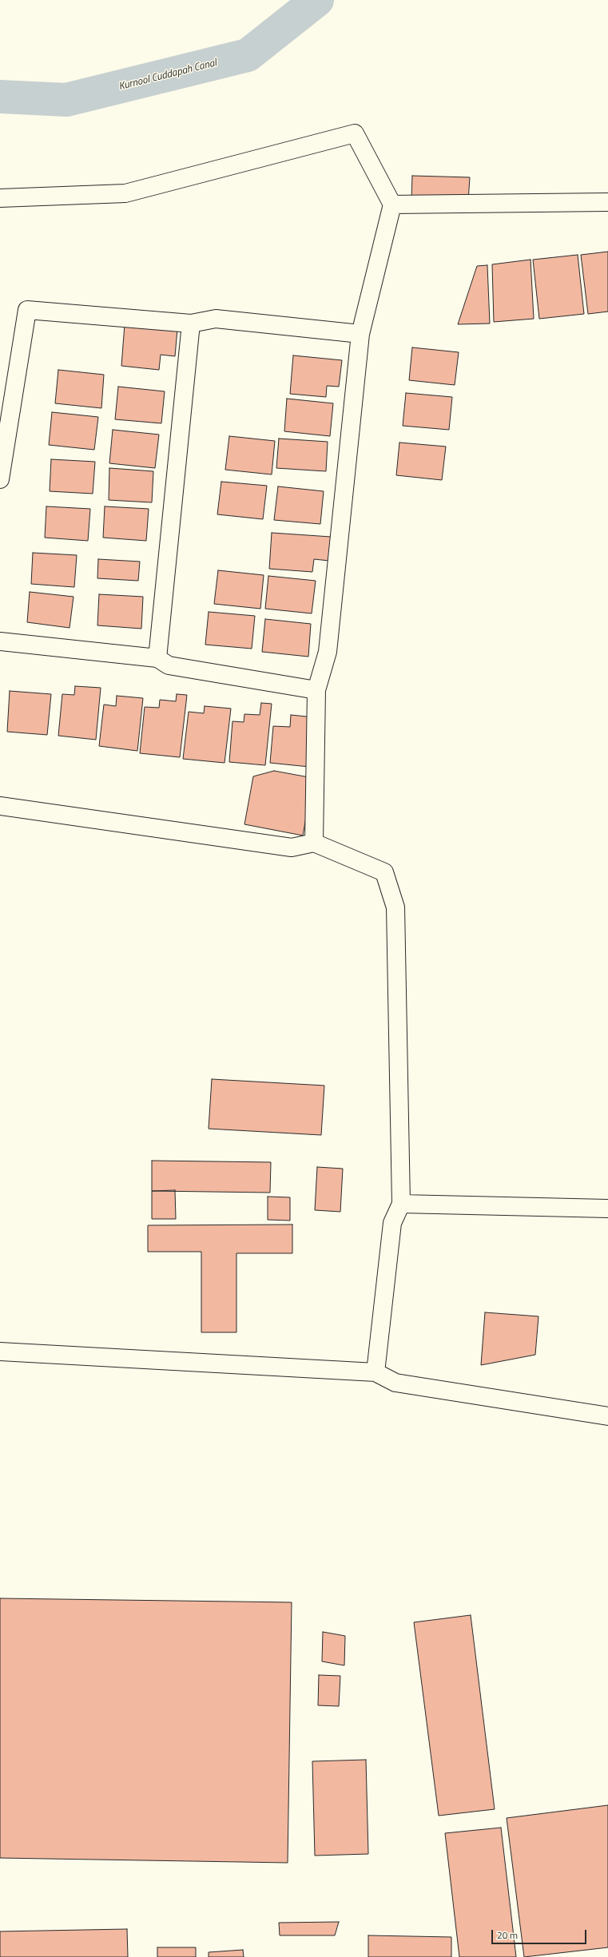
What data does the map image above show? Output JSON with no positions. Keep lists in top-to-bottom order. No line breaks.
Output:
{"water":["Kurnool Cuddapah Canal"],"scale_bar":"20 m"}
